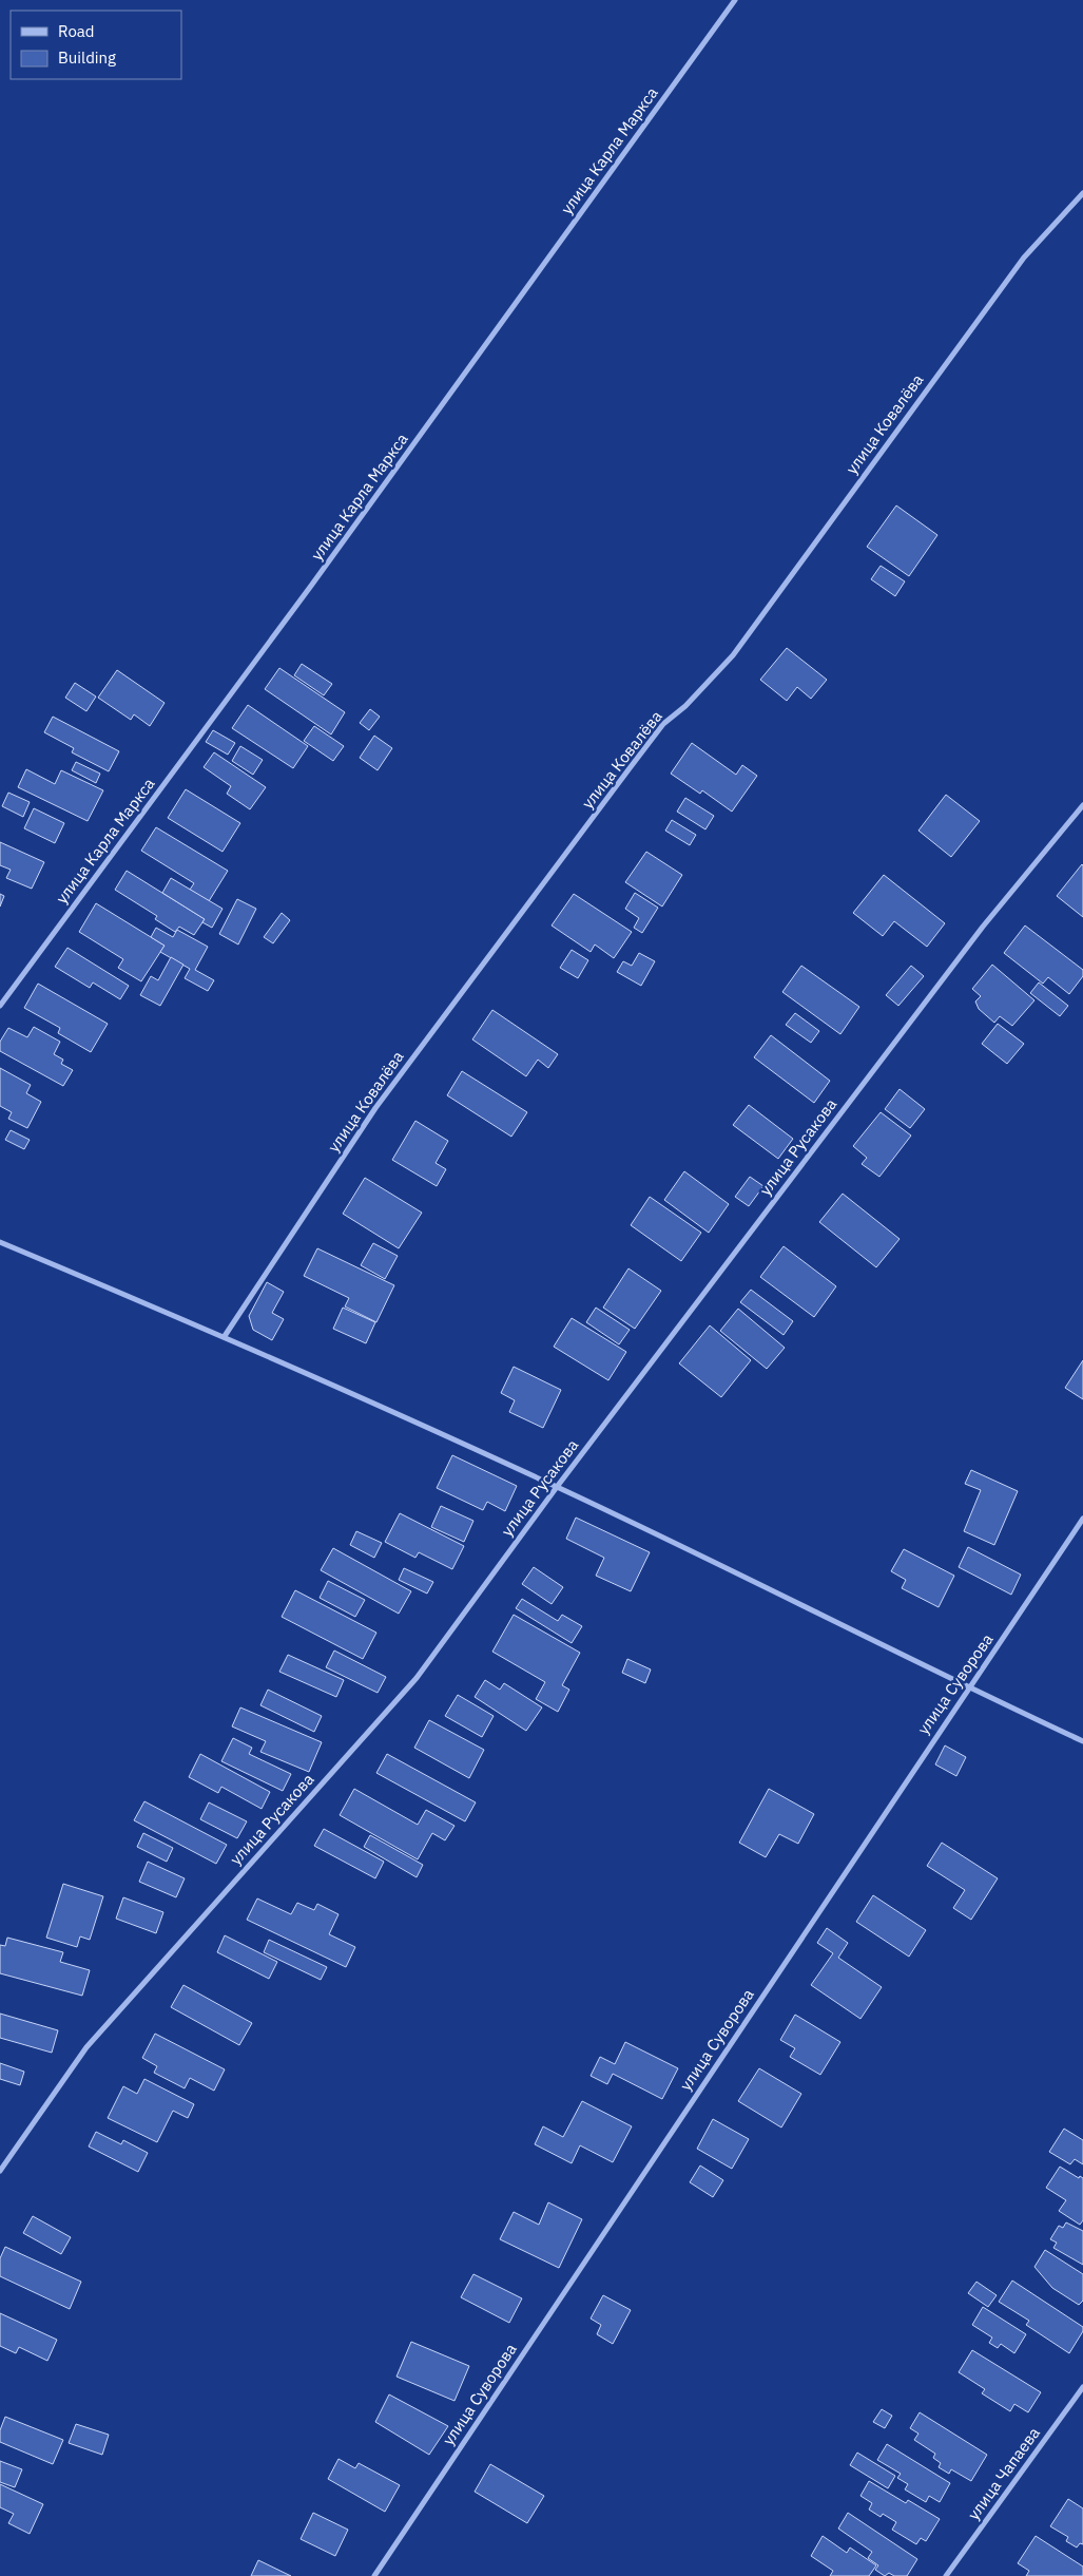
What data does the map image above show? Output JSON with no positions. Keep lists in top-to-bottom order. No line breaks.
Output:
{"streets":{"street":["улица Карла Маркса","улица Ковалёва","улица Русакова","улица Суворова","улица Чапаева"]},"legend":["Road","Building"]}
